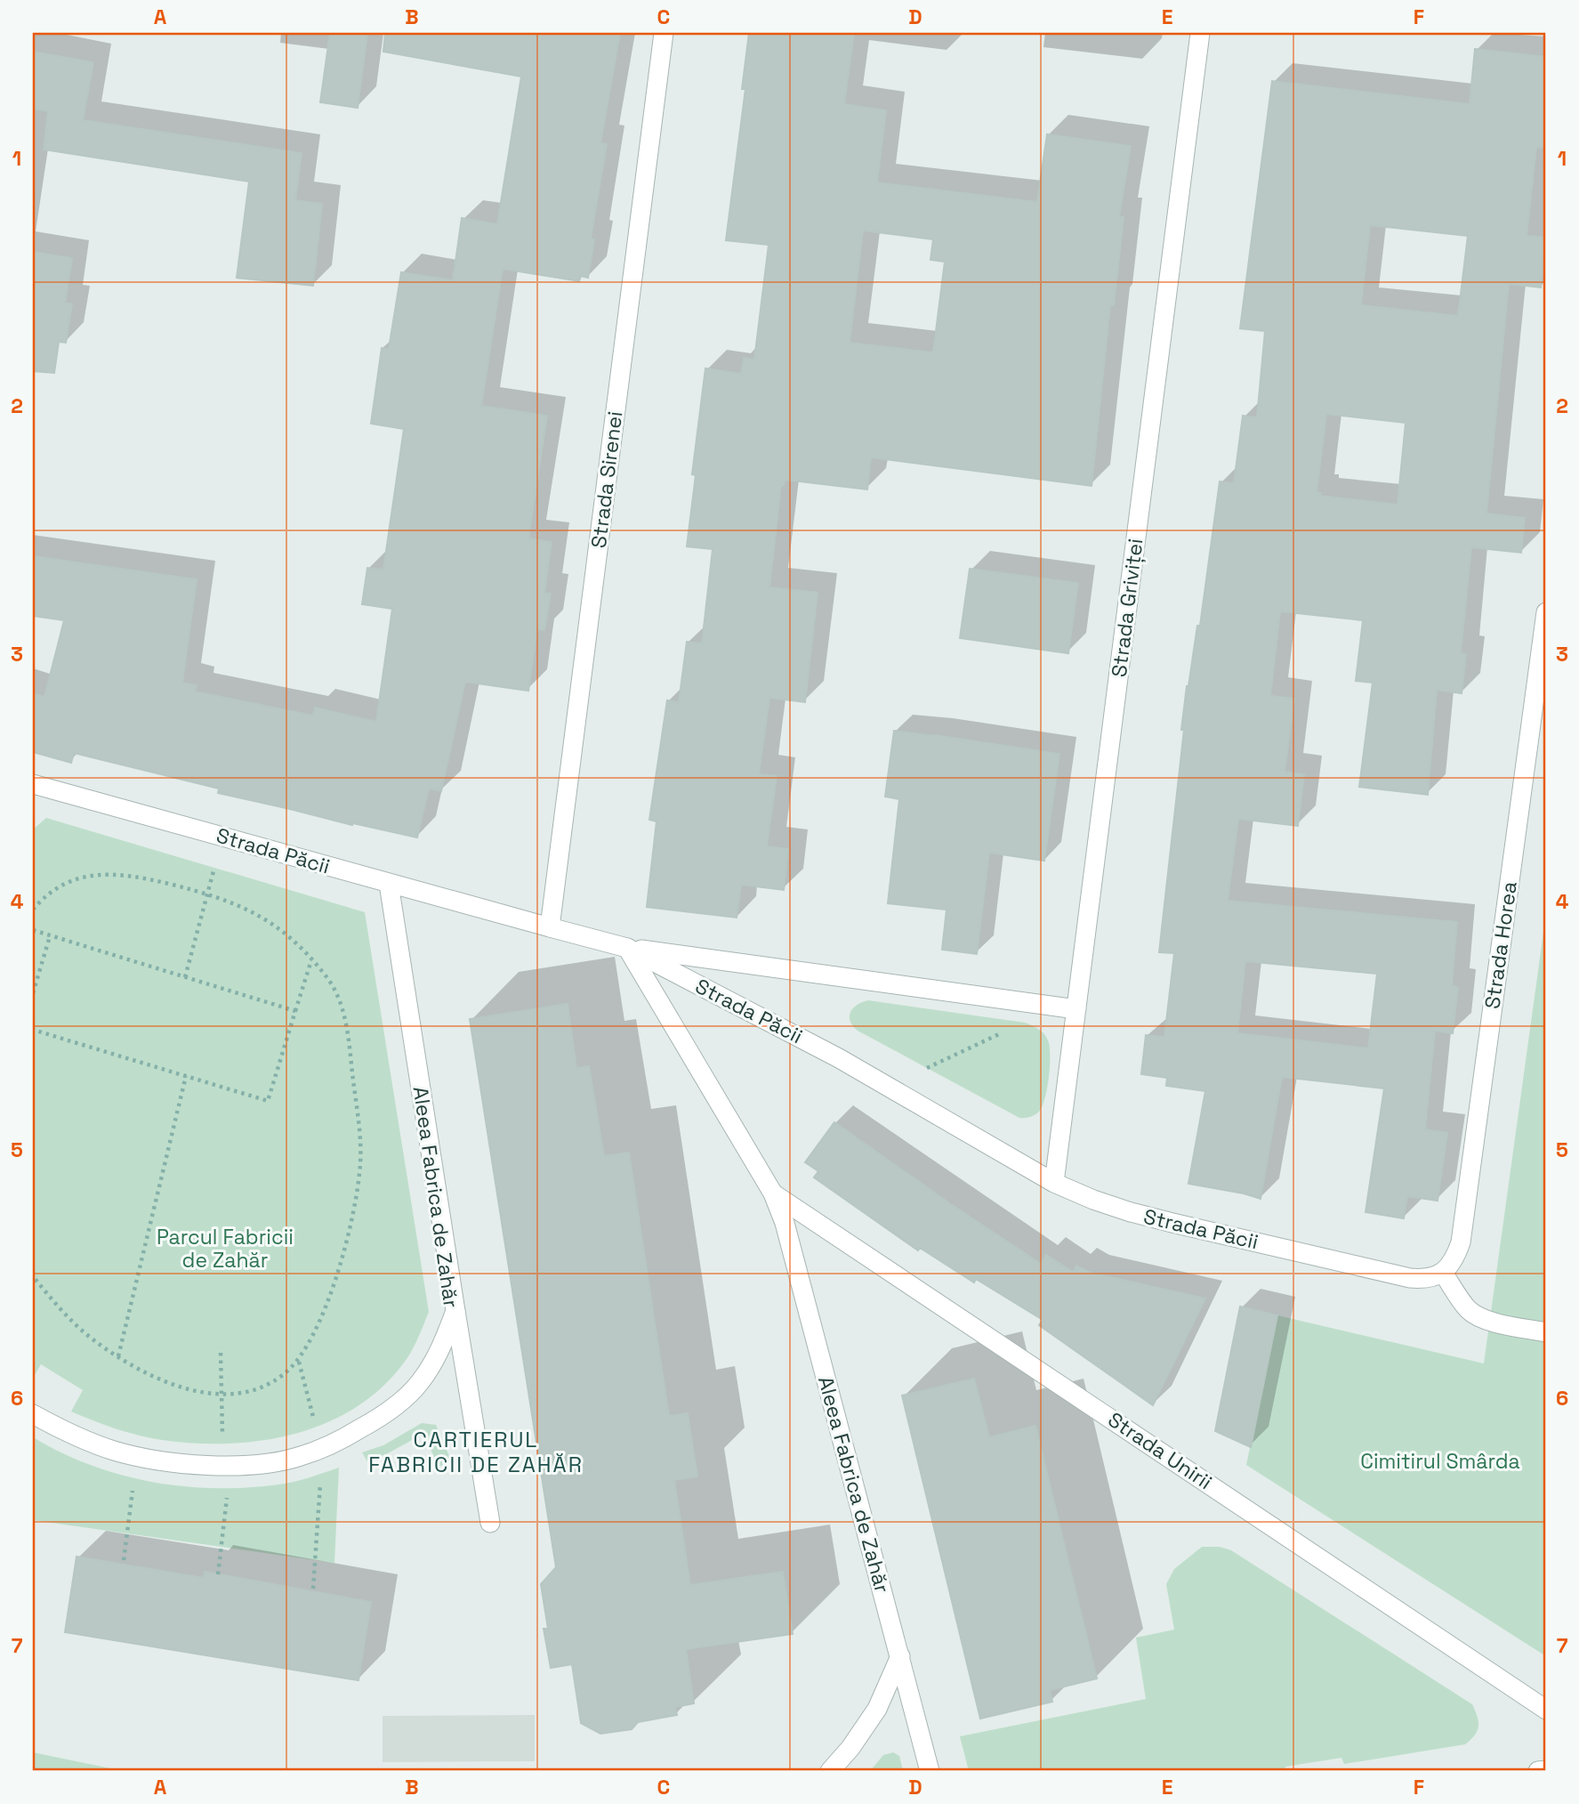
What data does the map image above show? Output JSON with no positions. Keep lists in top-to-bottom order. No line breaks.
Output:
{"streets":{"street":["Strada Sirenei","Strada Griviței","Strada Păcii","Strada Horea","Aleea Fabrica de Zahăr","Strada Unirii"]},"crossings":[["Strada Sirenei","Strada Păcii"],["Strada Griviței","Strada Păcii"],["Strada Păcii","Strada Horea"],["Strada Păcii","Aleea Fabrica de Zahăr"],["Aleea Fabrica de Zahăr","Strada Unirii"]],"districts":["CARTIERUL FABRICII DE ZAHĂR"],"parks":["Parcul Fabricii de Zahăr","Cimitirul Smârda"],"grid":{"columns":["A","B","C","D","E","F"],"rows":["1","2","3","4","5","6","7"]}}
